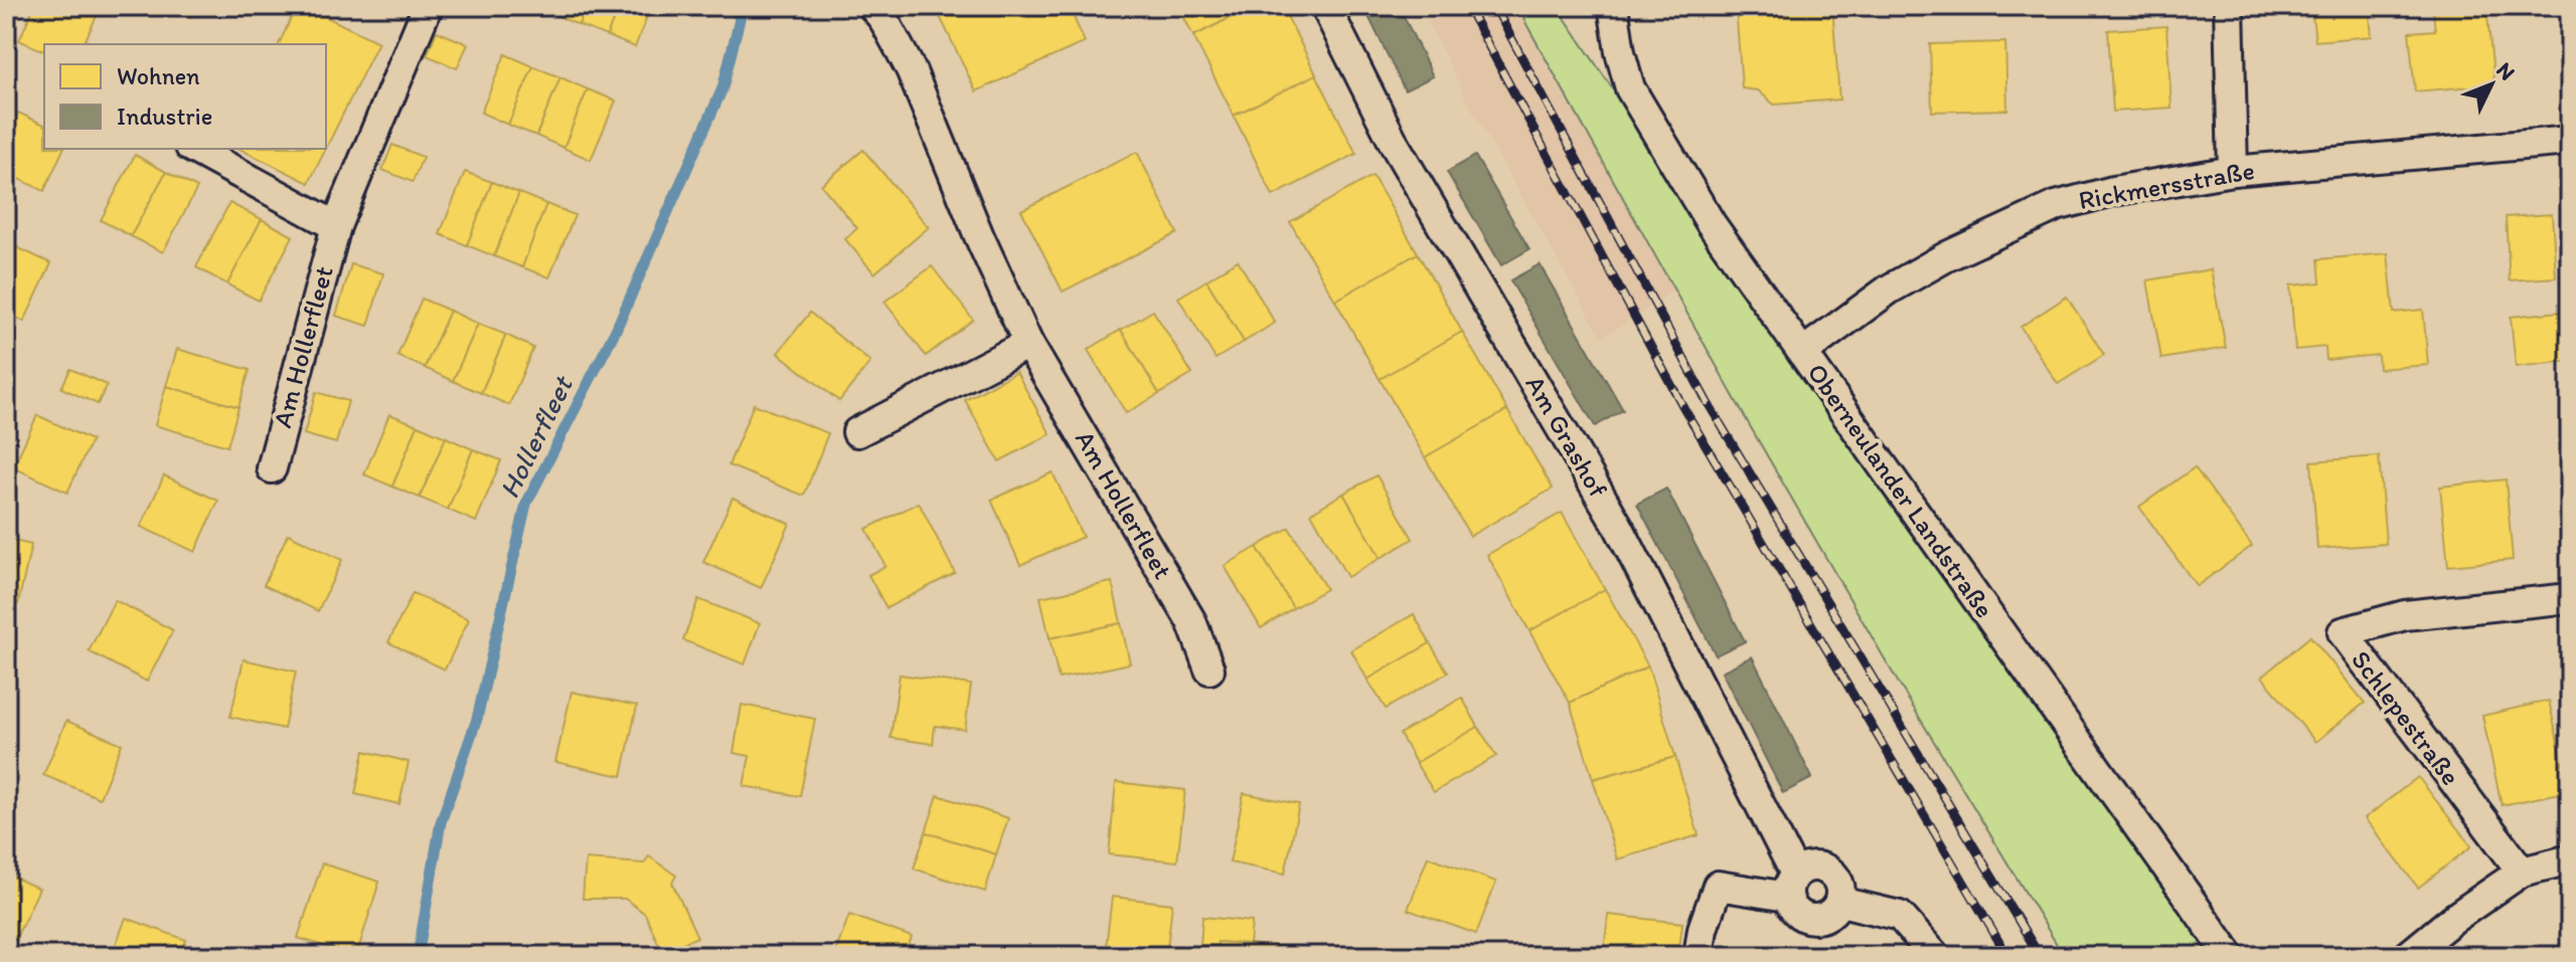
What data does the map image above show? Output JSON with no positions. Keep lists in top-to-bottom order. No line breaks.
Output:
{"streets":{"street":["Rickmersstraße","Am Hollerfleet","Am Grashof","Oberneulander Landstraße","Schlepestraße"]},"crossings":[["Rickmersstraße","Oberneulander Landstraße"]],"water":["Hollerfleet"],"legend":["Wohnen","Industrie"],"north":"top right"}
